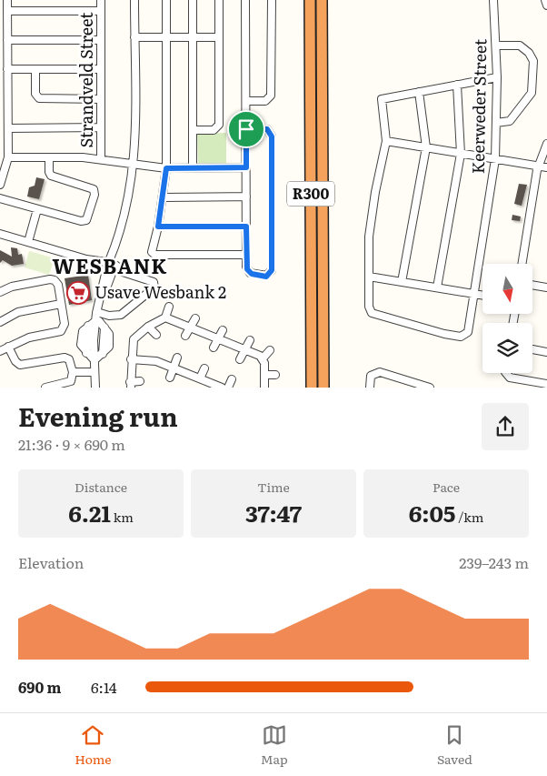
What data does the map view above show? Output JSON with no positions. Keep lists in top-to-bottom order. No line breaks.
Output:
{"streets":{"highway":["R300"],"street":["Strandveld Street","Keerweder Street"]},"districts":["WESBANK"],"places":{"supermarket":["Usave Wesbank 2"]},"north":"bottom","page":{"heading":["Evening run","21:36 · 9 × 690 m"],"stats":[["Distance","6.21 km"],["Time","37:47"],["Pace","6:05 /km"]],"chart":["Elevation","239–243 m"],"list":[{"name":"690 m","note":"6:14"}],"tabs":["Home","Map","Saved"]}}
